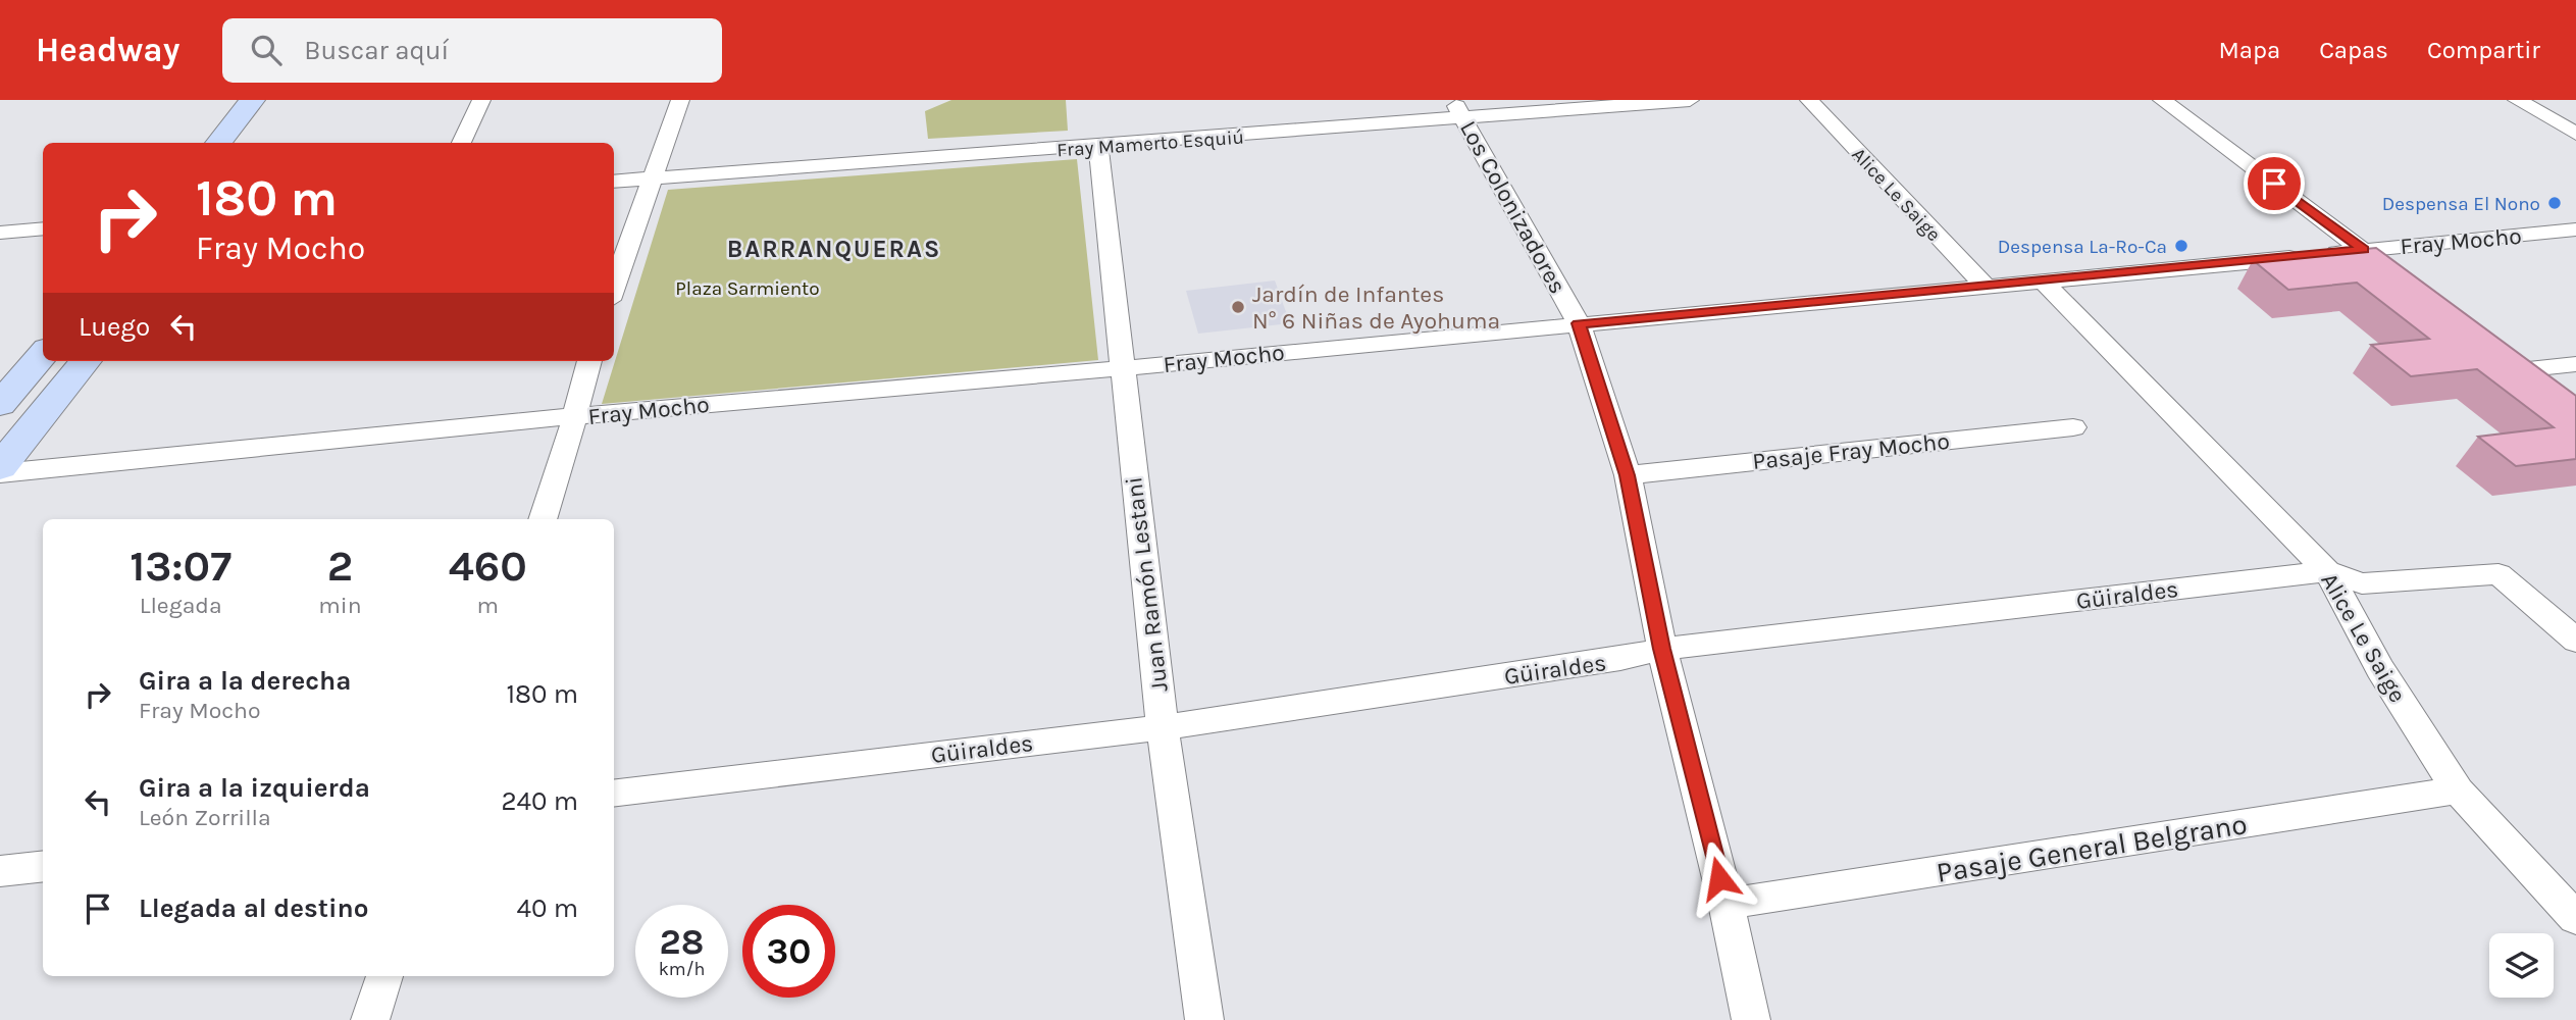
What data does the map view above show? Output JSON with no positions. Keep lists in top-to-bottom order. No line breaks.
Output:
{"streets":{"street":["Fray Mamerto Esquiú","Alice Le Saige","Los Colonizadores","Fray Mocho","Pasaje Fray Mocho","Juan Ramón Lestani","Güiraldes","Pasaje General Belgrano"]},"crossings":[["Fray Mamerto Esquiú","Los Colonizadores"],["Fray Mamerto Esquiú","Juan Ramón Lestani"],["Alice Le Saige","Fray Mocho"],["Alice Le Saige","Güiraldes"],["Alice Le Saige","Pasaje General Belgrano"],["Los Colonizadores","Fray Mocho"],["Los Colonizadores","Pasaje Fray Mocho"],["Los Colonizadores","Güiraldes"],["Los Colonizadores","Pasaje General Belgrano"],["Fray Mocho","Juan Ramón Lestani"],["Juan Ramón Lestani","Güiraldes"]],"districts":["BARRANQUERAS"],"parks":["Plaza Sarmiento"],"places":["Despensa El Nono","Despensa La-Ro-Ca","Jardín de Infantes N° 6 Niñas de Ayohuma"],"page":{"header":"Headway","search":"Buscar aquí","nav":["Mapa","Capas","Compartir"],"turn":["180 m","Fray Mocho"],"then":"Luego","eta":["13:07","Llegada","2","min","460","m"],"list":[{"name":"Gira a la derecha","note":"Fray Mocho","value":"180 m"},{"name":"Gira a la izquierda","note":"León Zorrilla","value":"240 m"},{"name":"Llegada al destino","value":"40 m"}],"speed":"28 km/h","limit":"30"}}
